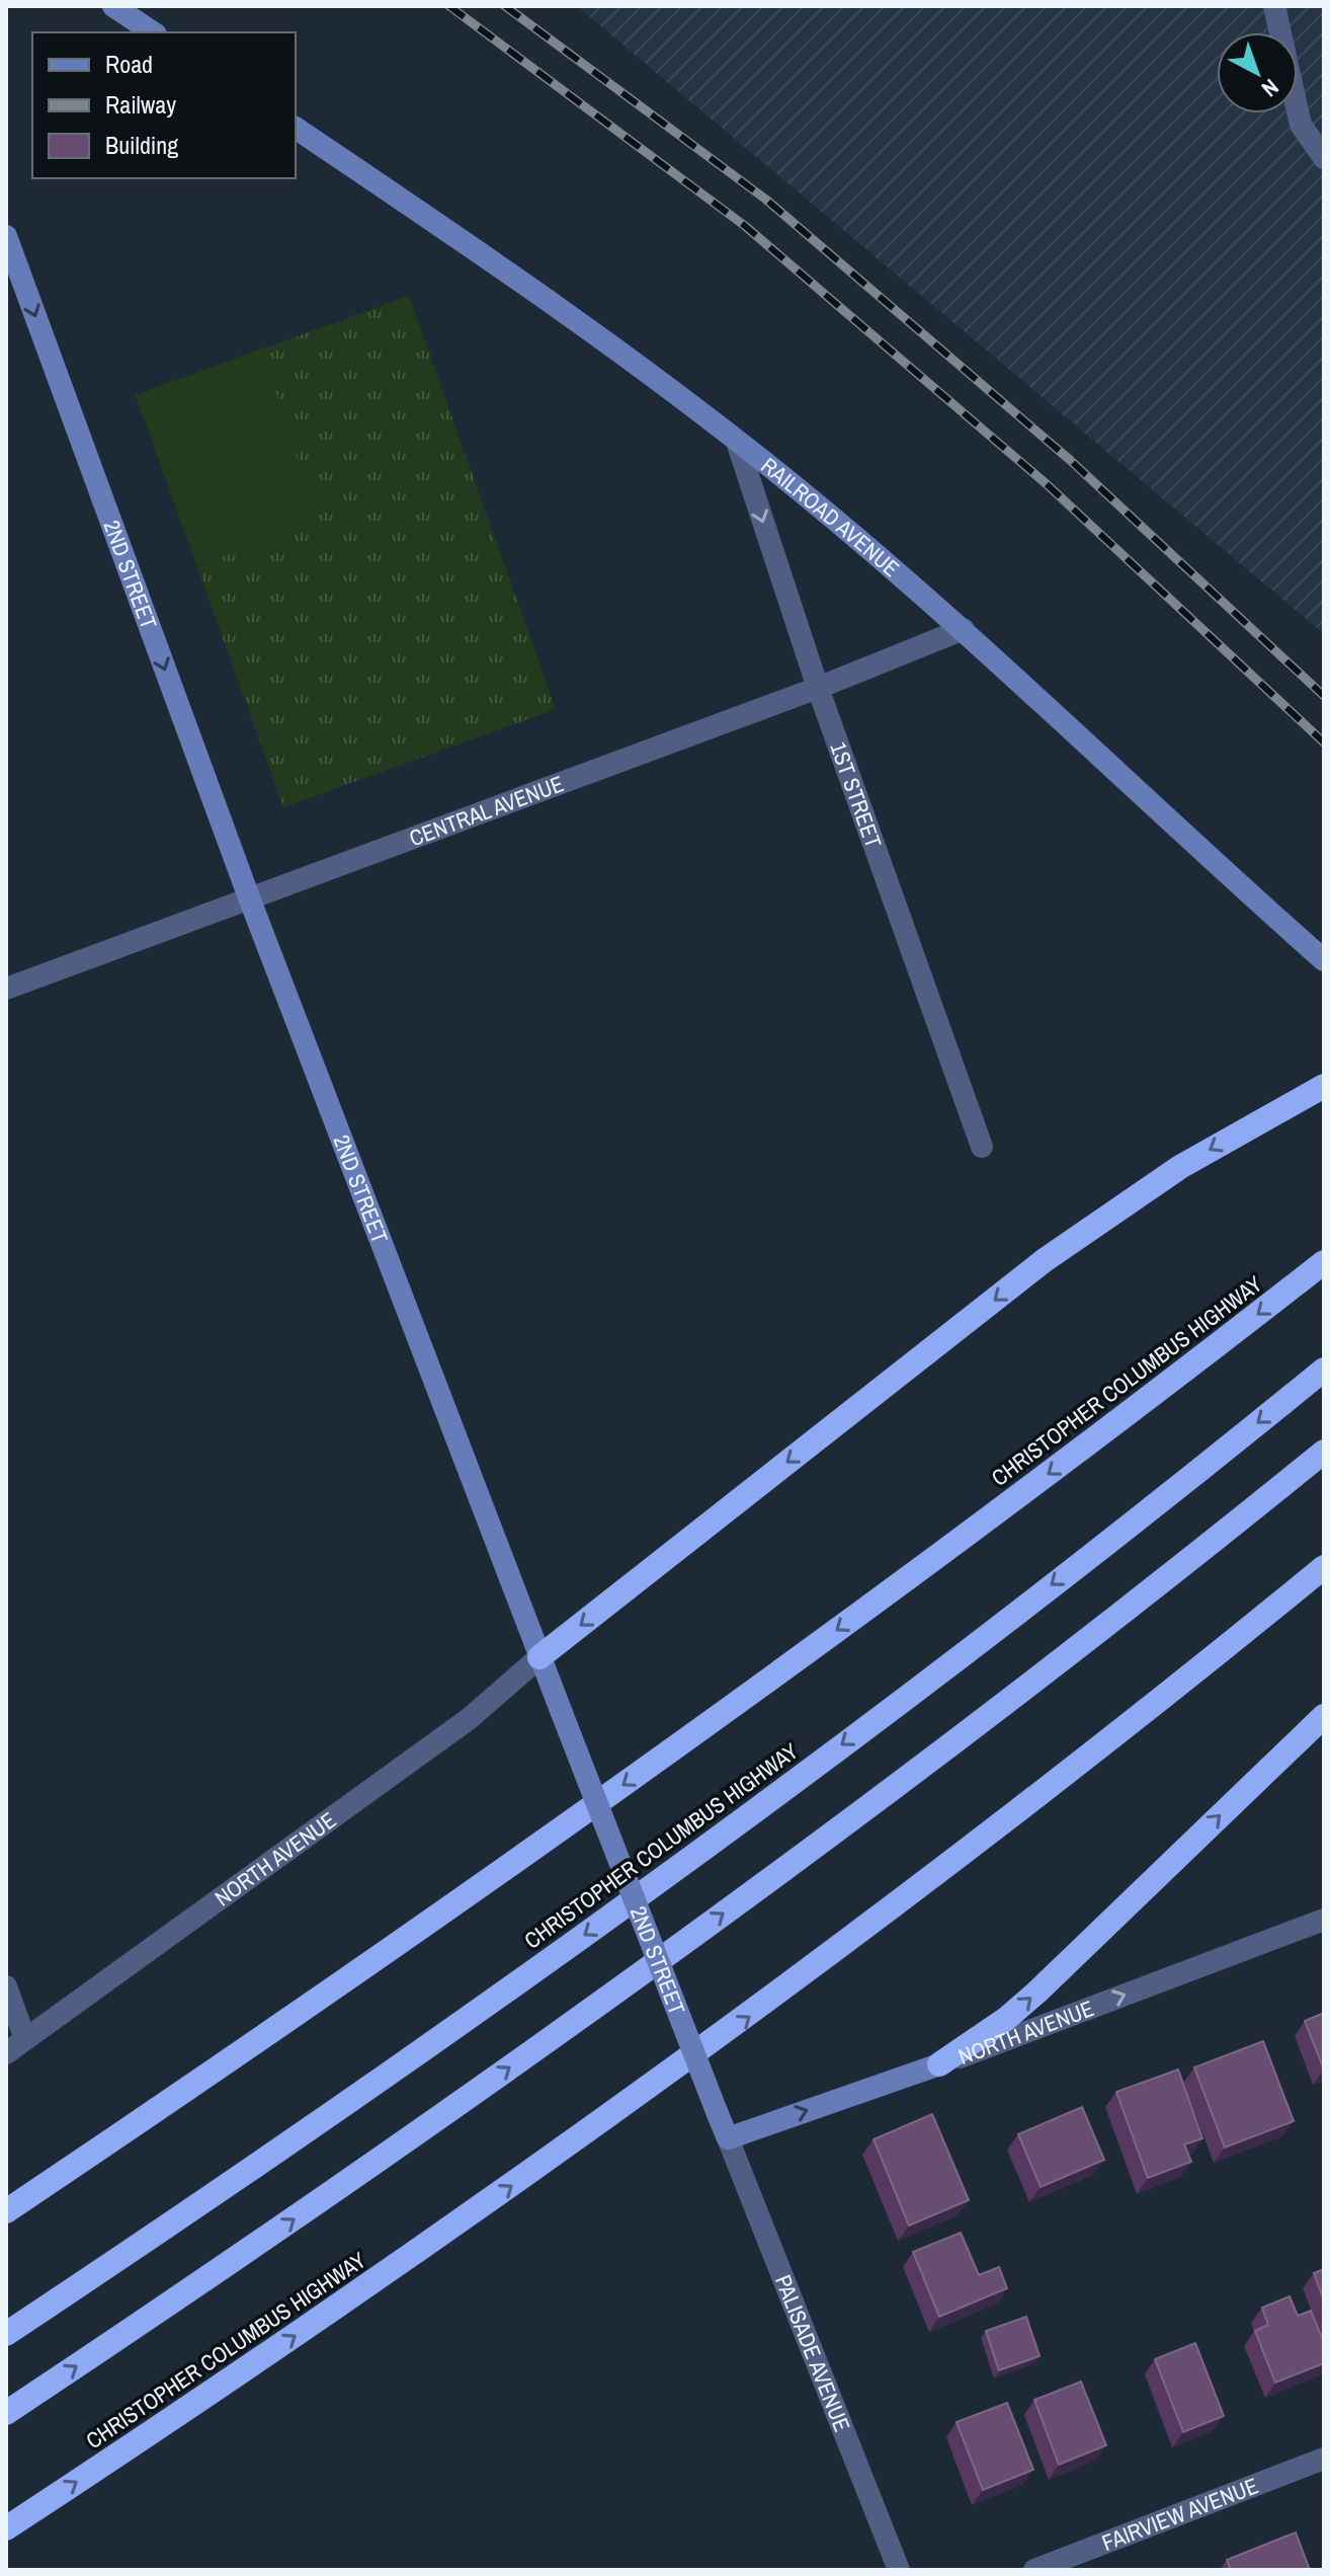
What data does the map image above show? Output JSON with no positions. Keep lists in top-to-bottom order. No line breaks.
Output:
{"streets":{"highway":["CHRISTOPHER COLUMBUS HIGHWAY"],"main road":["RAILROAD AVENUE","2ND STREET","NORTH AVENUE"],"street":["1ST STREET","CENTRAL AVENUE","PALISADE AVENUE","FAIRVIEW AVENUE"]},"crossings":[["RAILROAD AVENUE","1ST STREET"],["RAILROAD AVENUE","CENTRAL AVENUE"],["2ND STREET","CENTRAL AVENUE"],["2ND STREET","NORTH AVENUE"],["2ND STREET","PALISADE AVENUE"],["1ST STREET","CENTRAL AVENUE"],["NORTH AVENUE","PALISADE AVENUE"]],"one_way":["NORTH AVENUE"],"legend":["Road","Railway","Building"],"north":"bottom right"}
